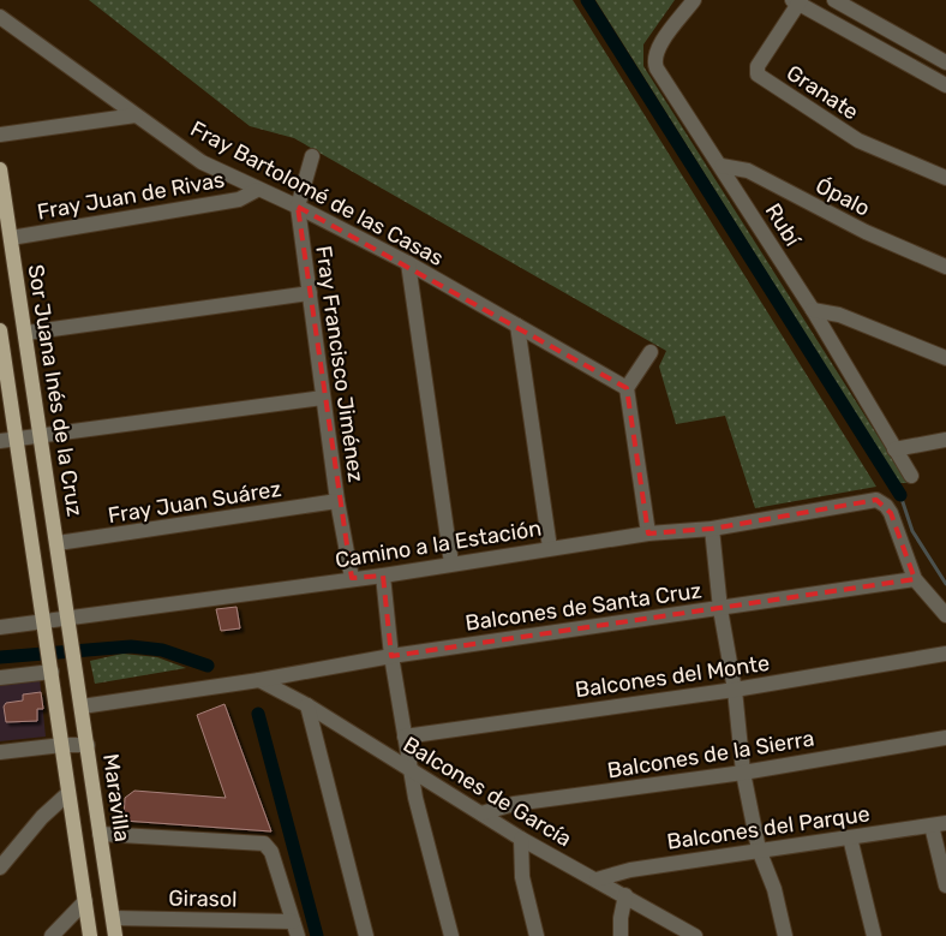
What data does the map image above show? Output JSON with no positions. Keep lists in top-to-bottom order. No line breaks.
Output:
{"streets":{"main road":["Sor Juana Inés de la Cruz","Maravilla"],"street":["Granate","Fray Bartolomé de las Casas","Fray Juan de Rivas","Ópalo","Rubí","Fray Francisco Jiménez","Fray Juan Suárez","Camino a la Estación","Balcones de Santa Cruz","Balcones del Monte","Balcones de la Sierra","Balcones de García","Balcones del Parque","Girasol"]},"crossings":[["Fray Bartolomé de las Casas","Fray Juan de Rivas"],["Fray Bartolomé de las Casas","Fray Francisco Jiménez"],["Fray Juan de Rivas","Sor Juana Inés de la Cruz"],["Ópalo","Rubí"],["Fray Francisco Jiménez","Fray Juan Suárez"],["Fray Francisco Jiménez","Camino a la Estación"],["Sor Juana Inés de la Cruz","Fray Juan Suárez"],["Sor Juana Inés de la Cruz","Camino a la Estación"],["Sor Juana Inés de la Cruz","Maravilla"],["Camino a la Estación","Balcones de Santa Cruz"],["Balcones de Santa Cruz","Balcones de García"],["Balcones de Santa Cruz","Maravilla"],["Balcones de la Sierra","Balcones de García"],["Balcones de García","Balcones del Parque"],["Maravilla","Girasol"]]}
